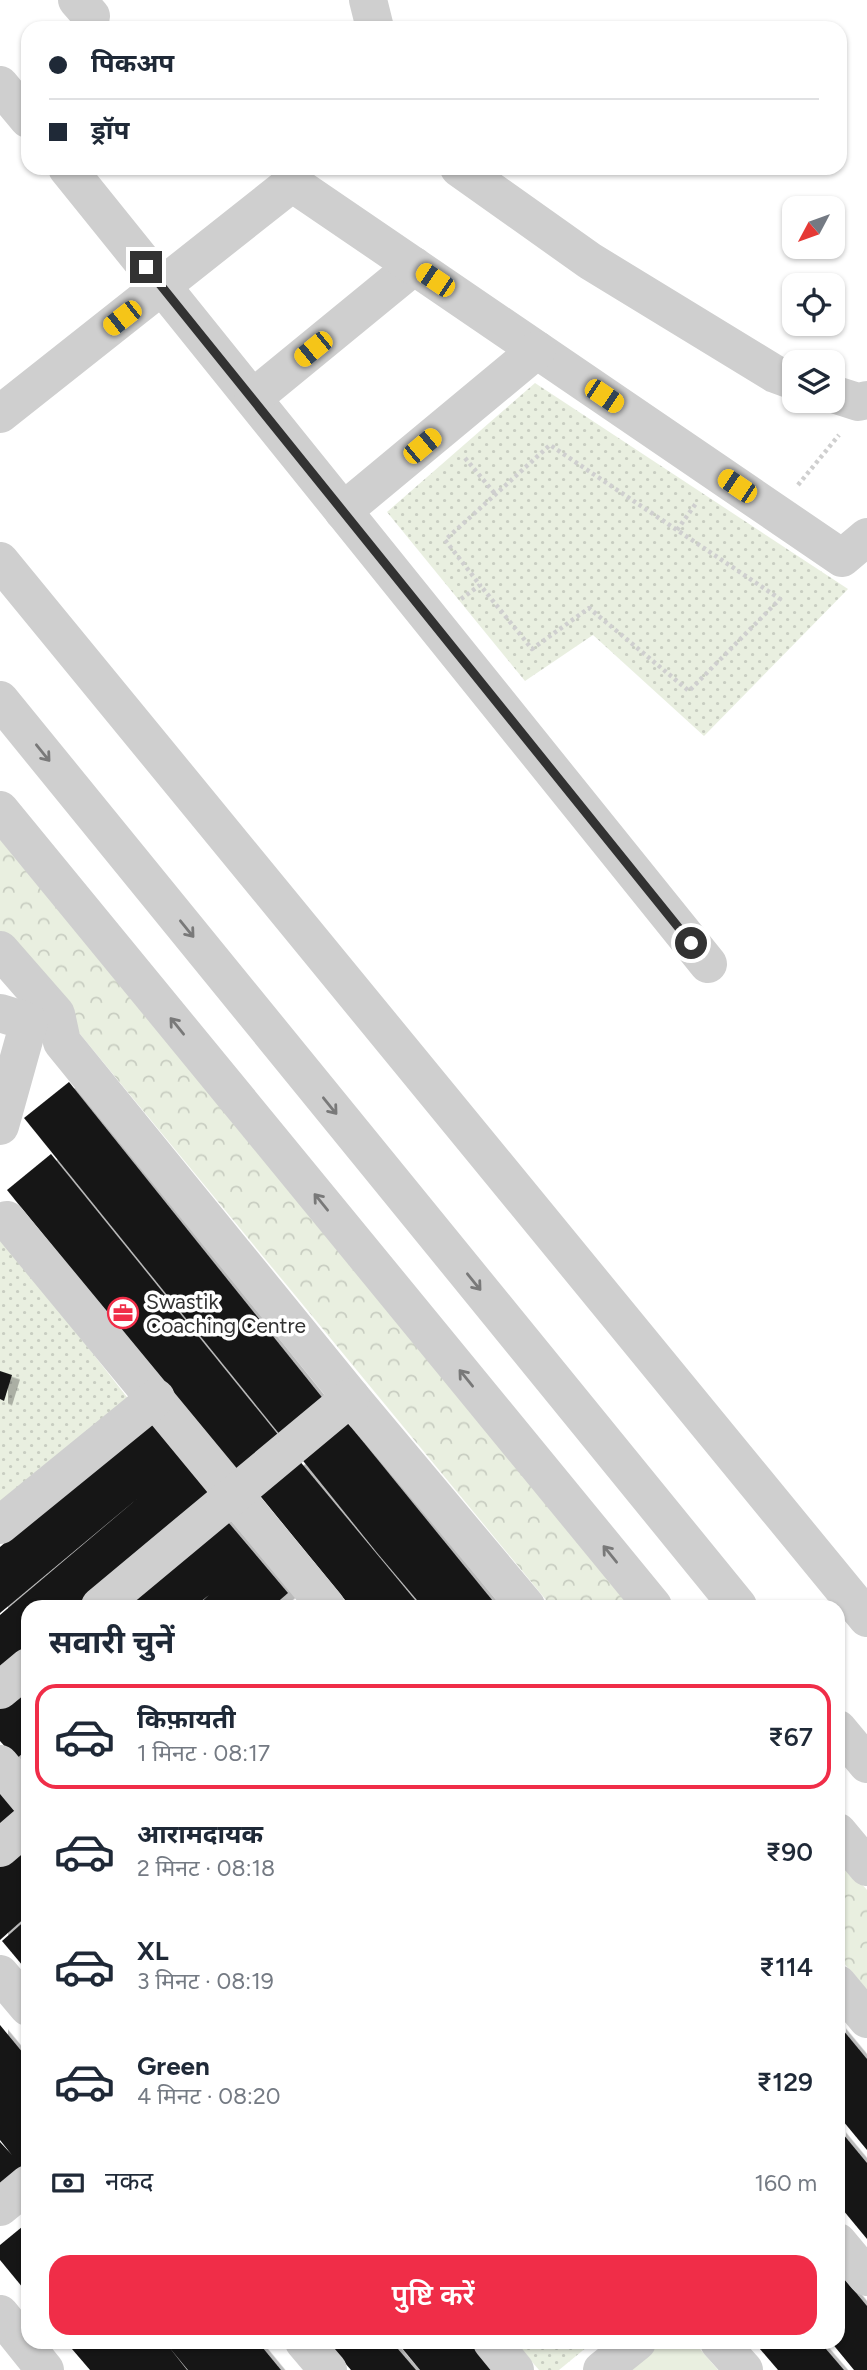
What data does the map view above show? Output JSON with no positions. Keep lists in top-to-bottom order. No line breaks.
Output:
{"places":{"office":["Swastik Coaching Centre"]},"north":"bottom left","page":{"banner":["पिकअप","ड्रॉप"],"heading":"सवारी चुनें","list":[{"name":"किफ़ायती","note":"1 मिनट · 08:17","value":"₹67"},{"name":"आरामदायक","note":"2 मिनट · 08:18","value":"₹90"},{"name":"XL","note":"3 मिनट · 08:19","value":"₹114"},{"name":"Green","note":"4 मिनट · 08:20","value":"₹129"}],"pay":["नकद","160 m"],"buttons":"पुष्टि करें"}}
